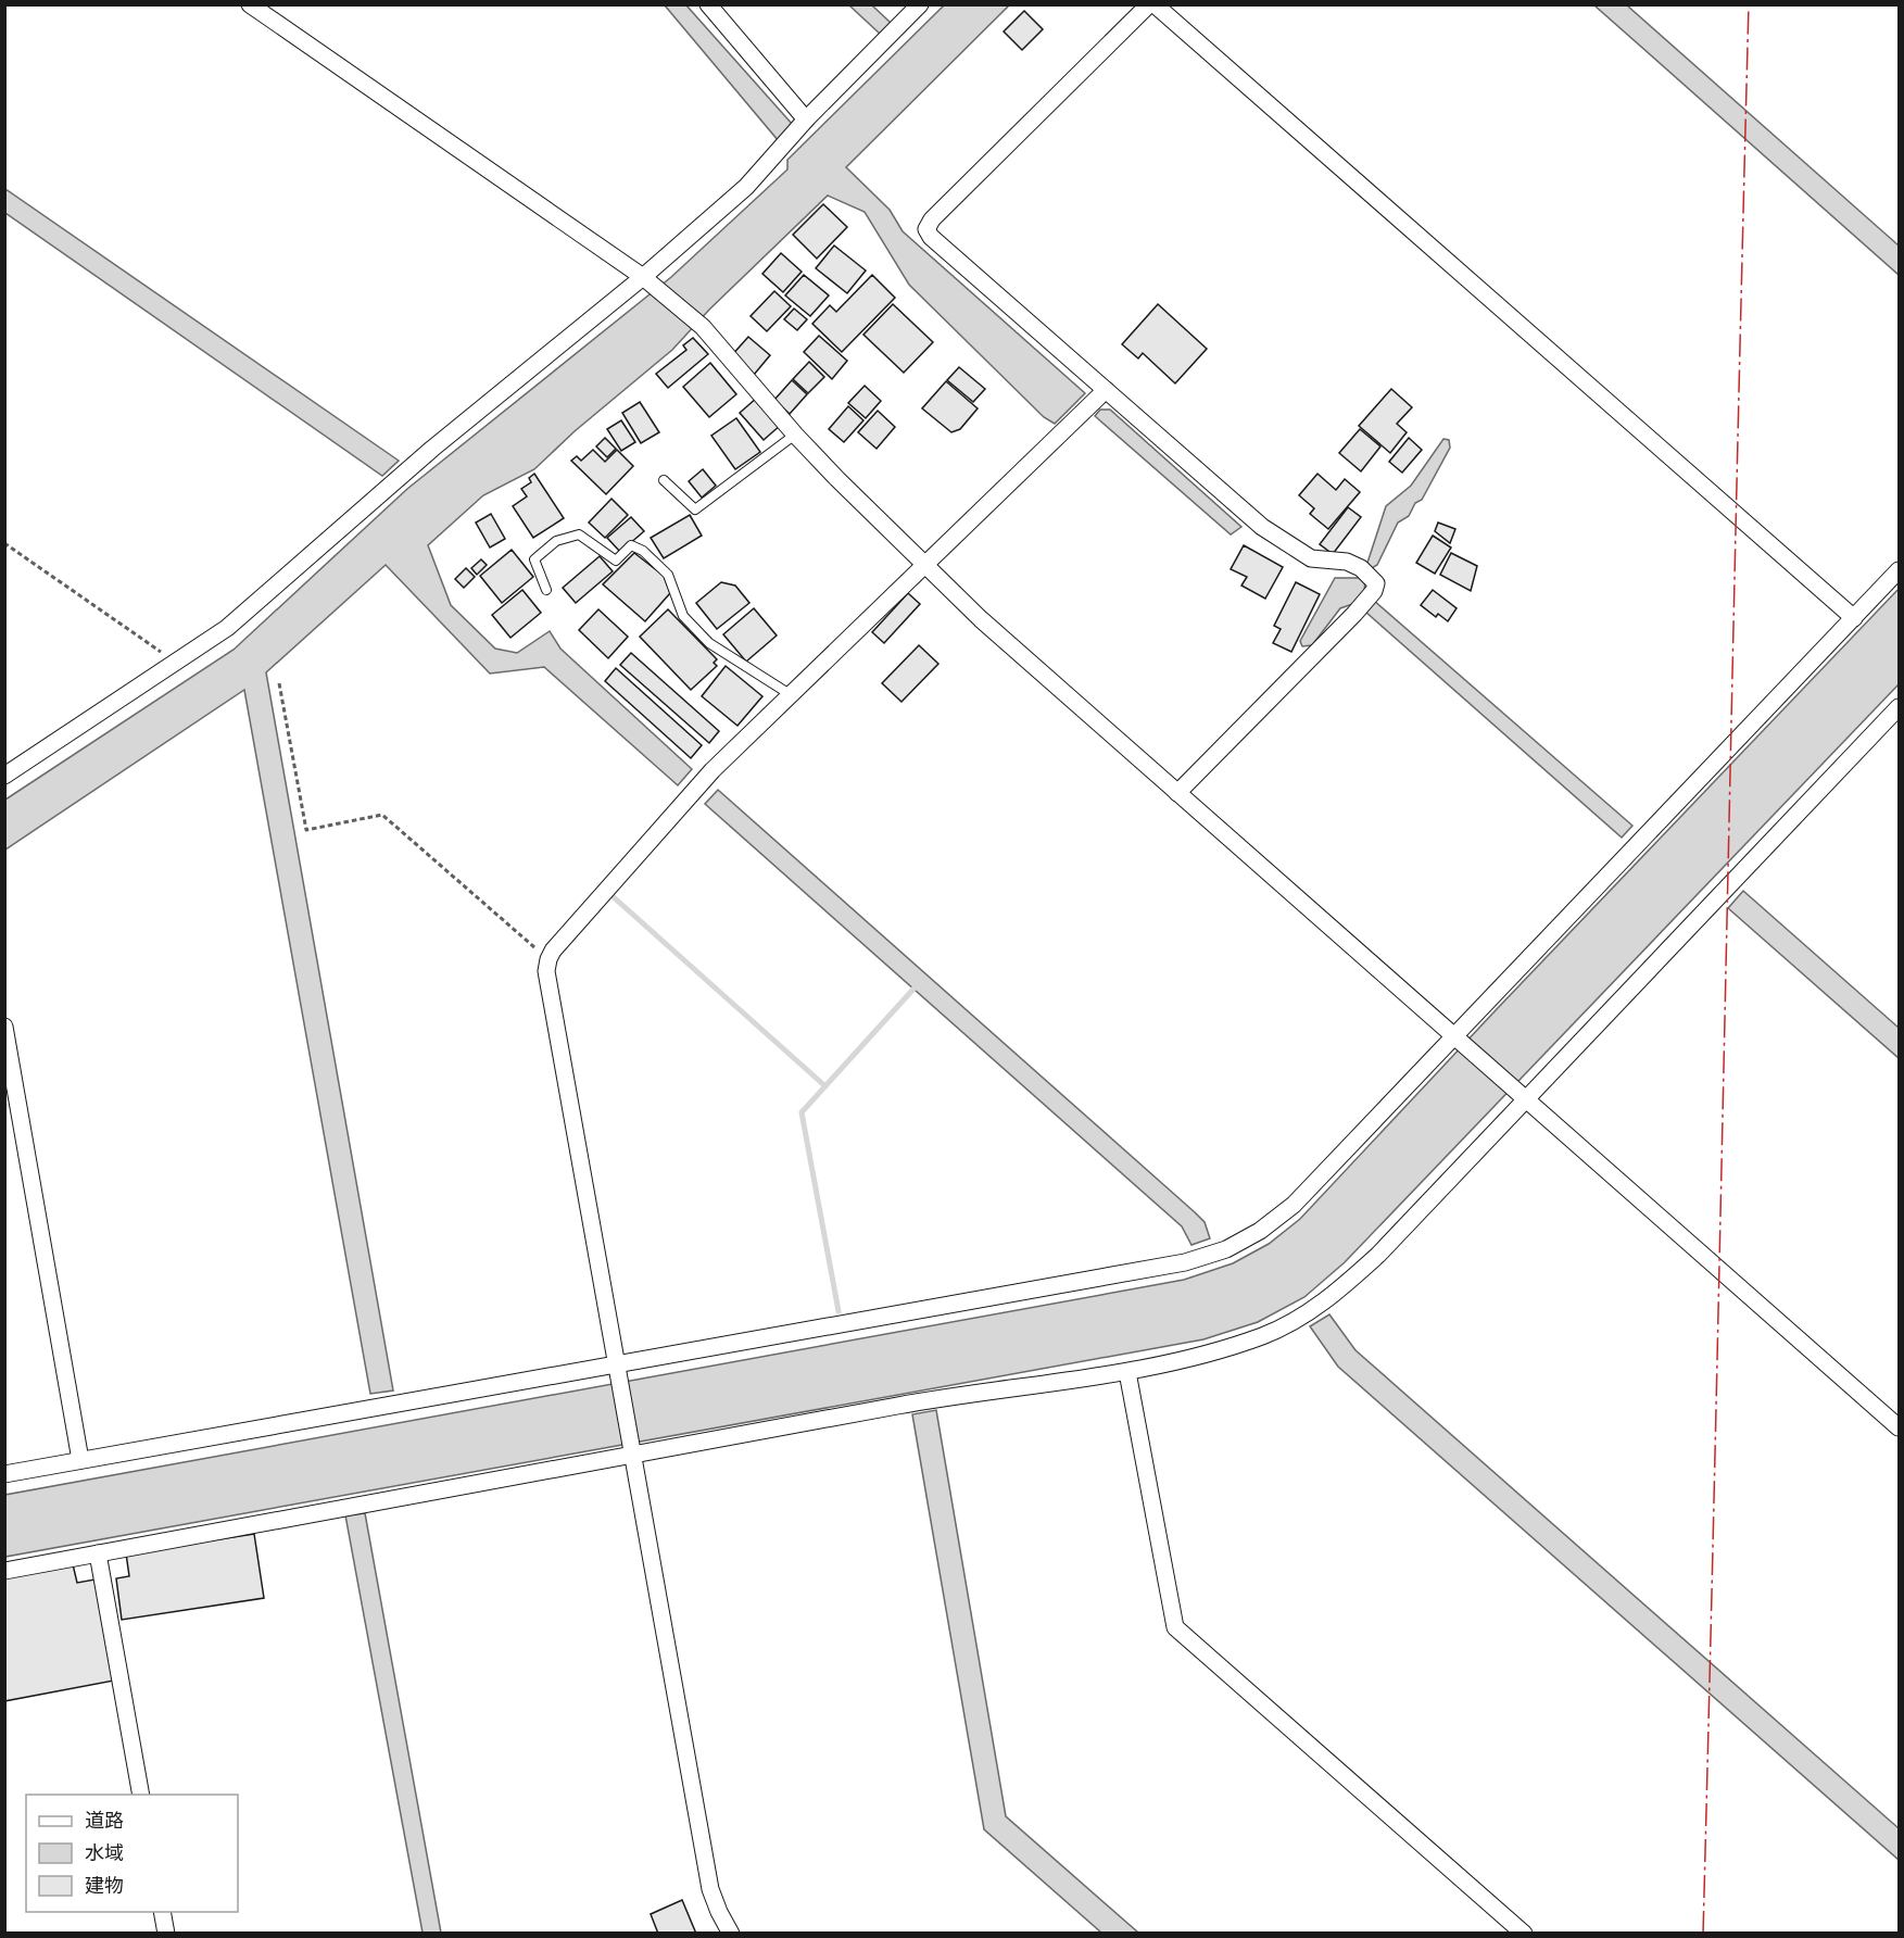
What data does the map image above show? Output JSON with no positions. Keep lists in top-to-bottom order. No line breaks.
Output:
{"legend":["道路","水域","建物"]}
